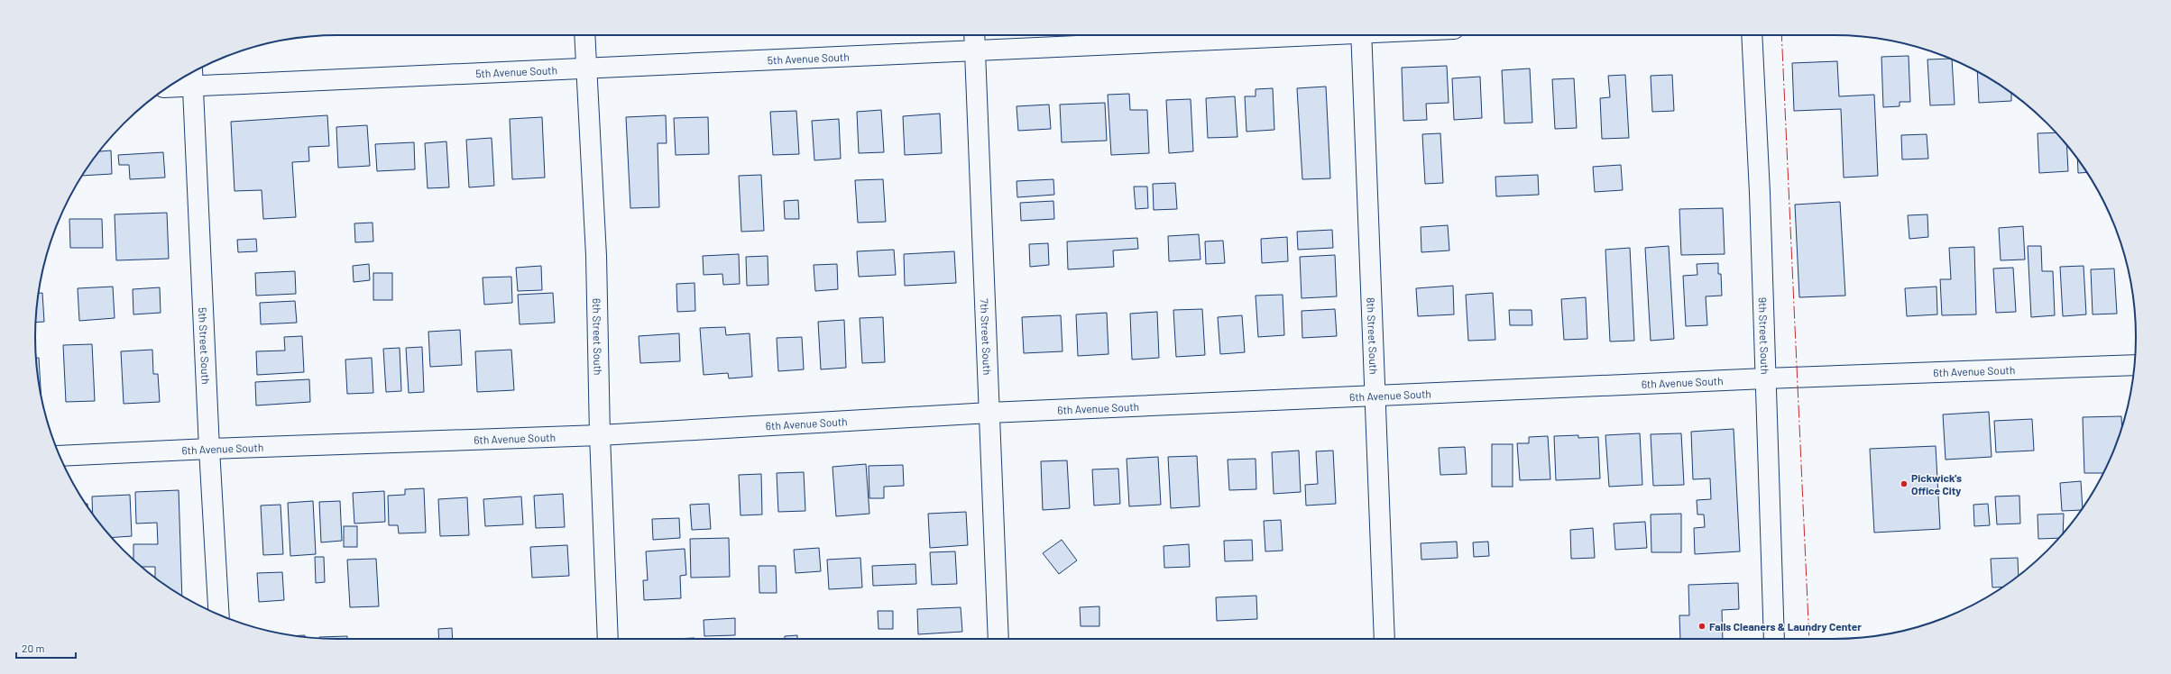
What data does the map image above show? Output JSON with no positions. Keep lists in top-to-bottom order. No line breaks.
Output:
{"streets":{"street":["5th Avenue South","7th Street South","8th Street South","9th Street South","6th Street South","5th Street South","6th Avenue South"]},"crossings":[["5th Avenue South","7th Street South"],["5th Avenue South","6th Street South"],["5th Avenue South","5th Street South"],["7th Street South","6th Avenue South"],["8th Street South","6th Avenue South"],["9th Street South","6th Avenue South"],["6th Street South","6th Avenue South"],["5th Street South","6th Avenue South"]],"places":["Pickwick's Office City","Falls Cleaners & Laundry Center"],"scale_bar":"20 m"}
